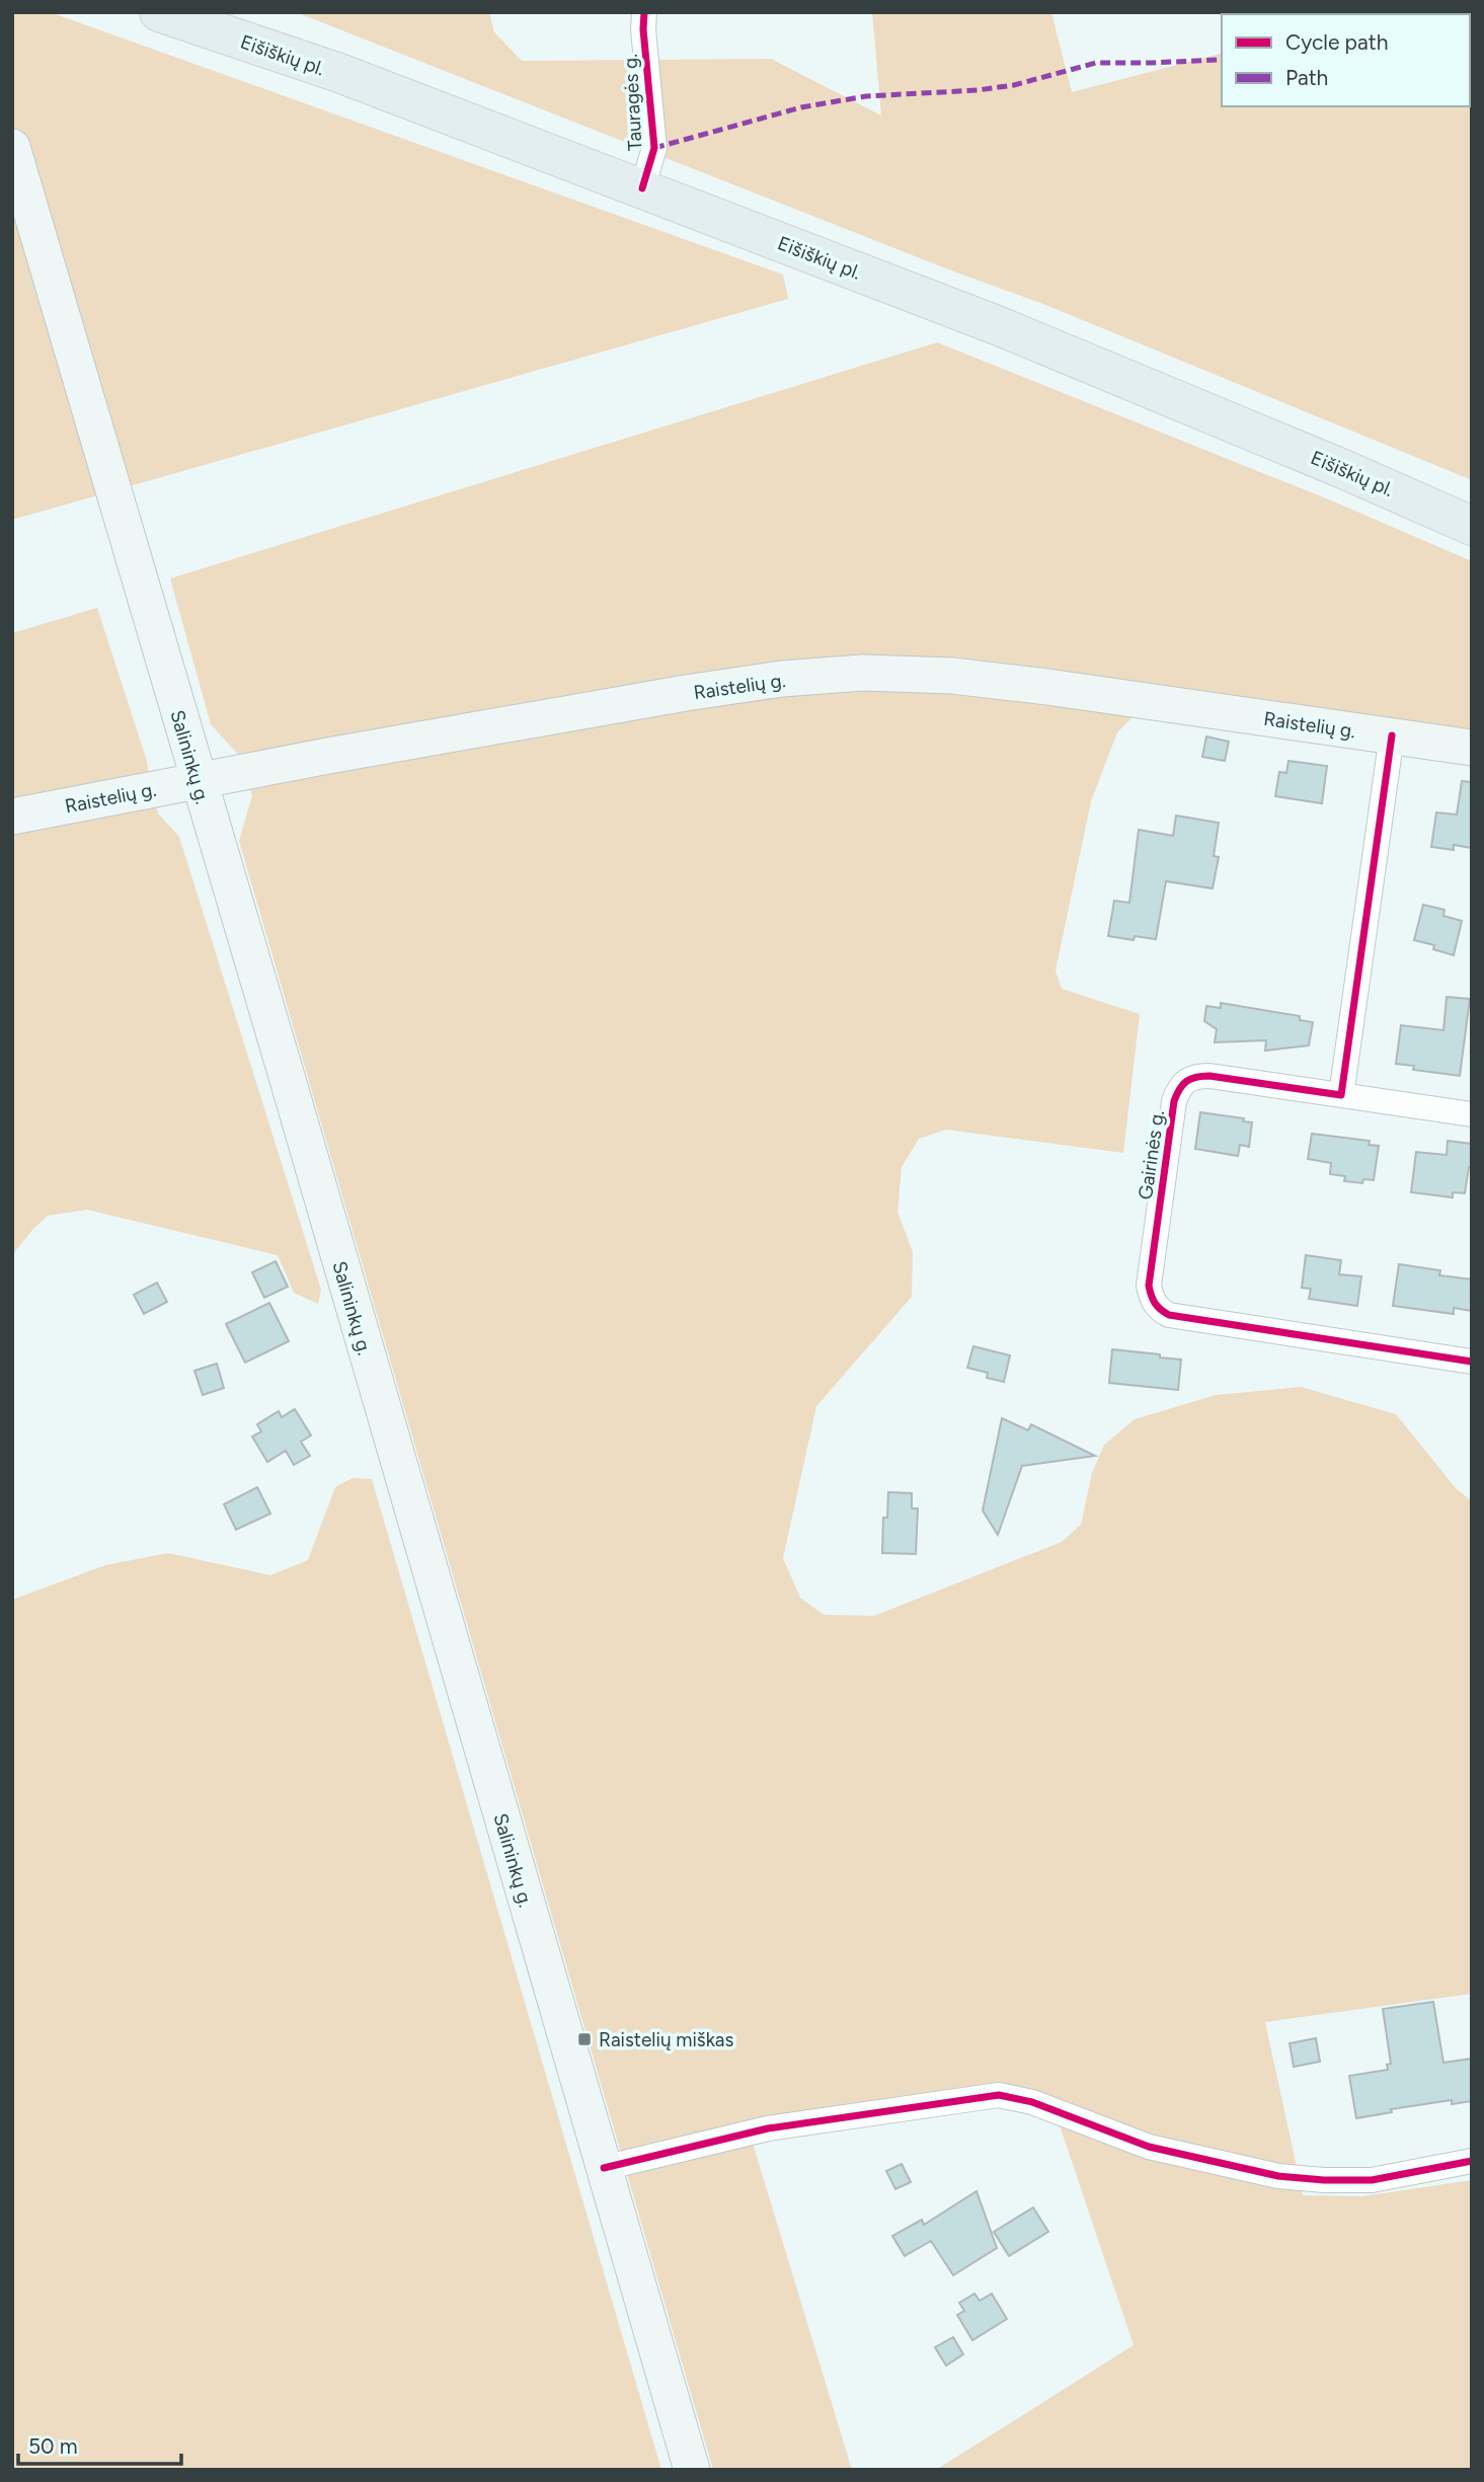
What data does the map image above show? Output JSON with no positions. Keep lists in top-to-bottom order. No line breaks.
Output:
{"streets":{"main road":["Eišiškių pl.","Raistelių g.","Salininkų g."],"street":["Tauragės g.","Gairinės g."]},"crossings":[["Eišiškių pl.","Tauragės g."],["Raistelių g.","Salininkų g."]],"places":{"transit":["Raistelių miškas"]},"legend":["Cycle path","Path"],"scale_bar":"50 m"}
